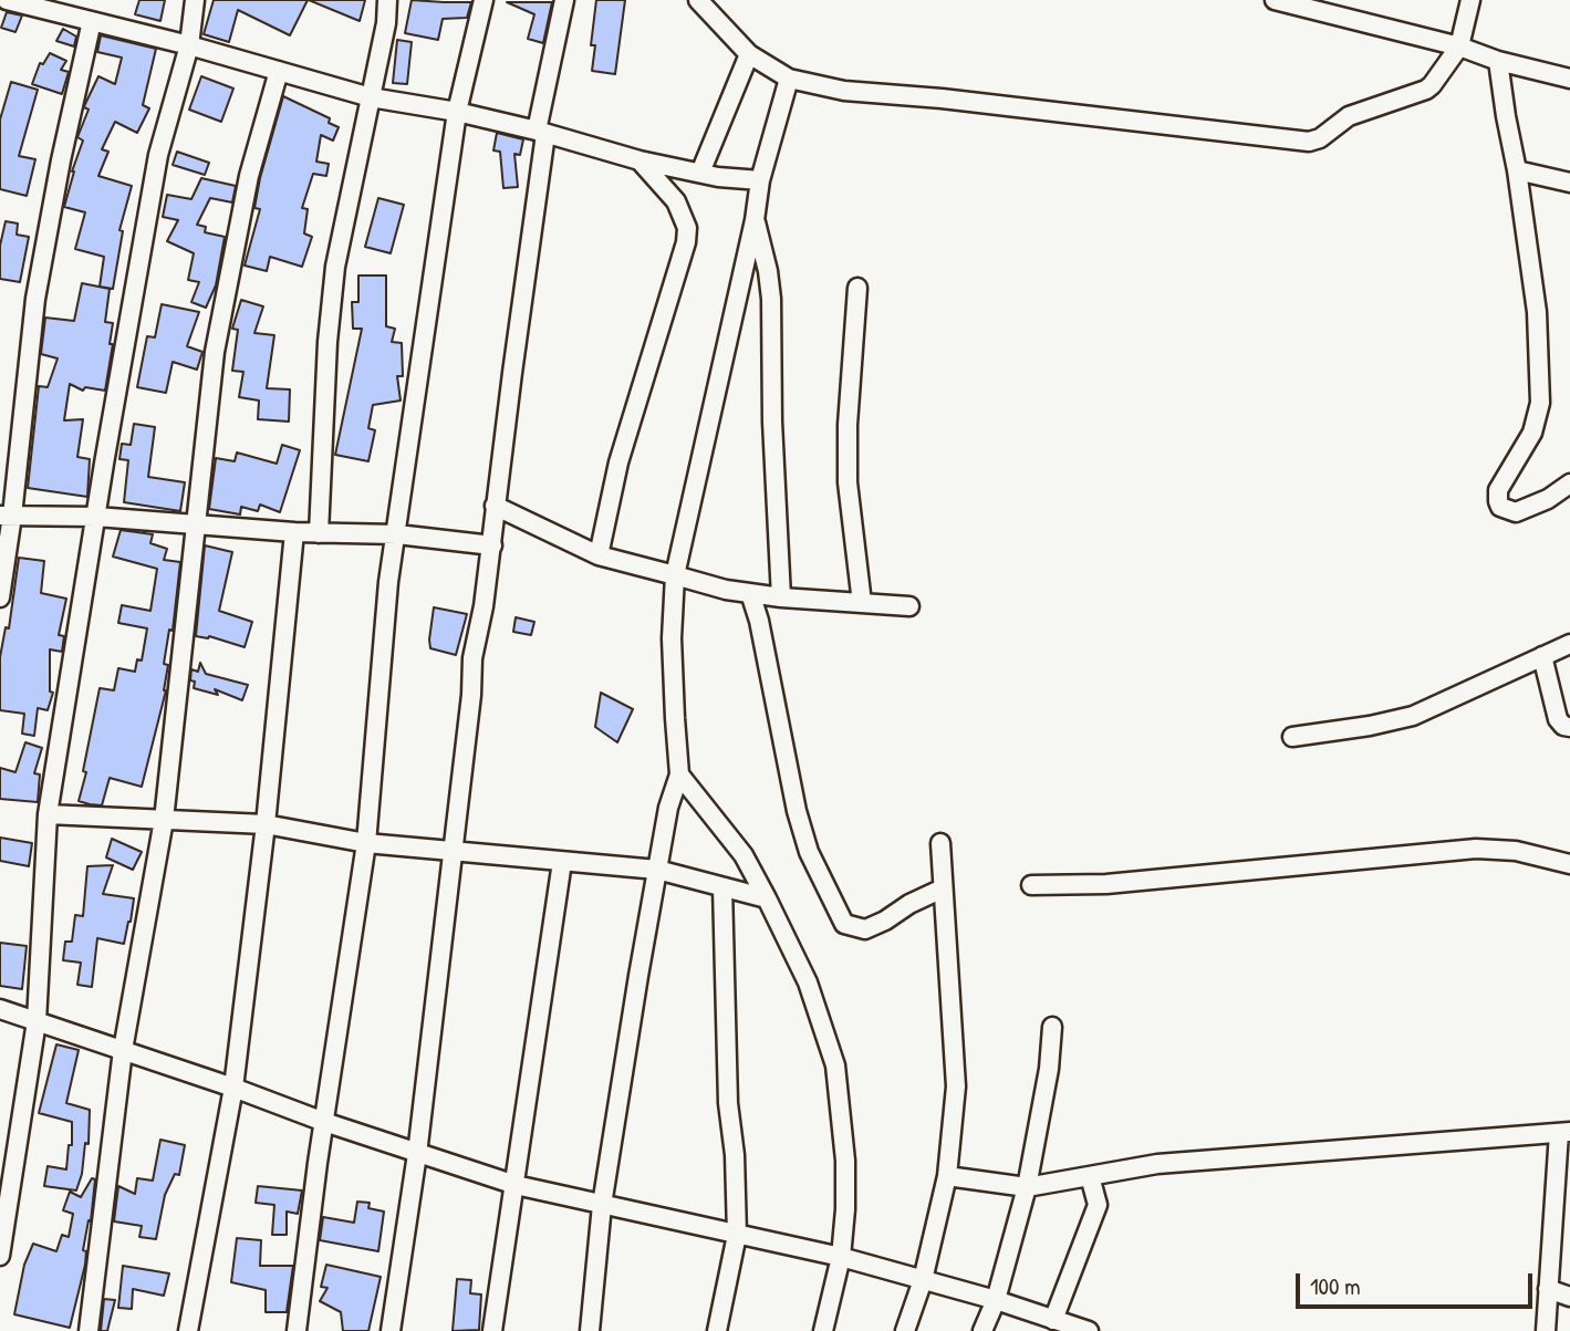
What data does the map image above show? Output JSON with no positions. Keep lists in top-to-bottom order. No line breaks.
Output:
{"scale_bar":"100 m"}
